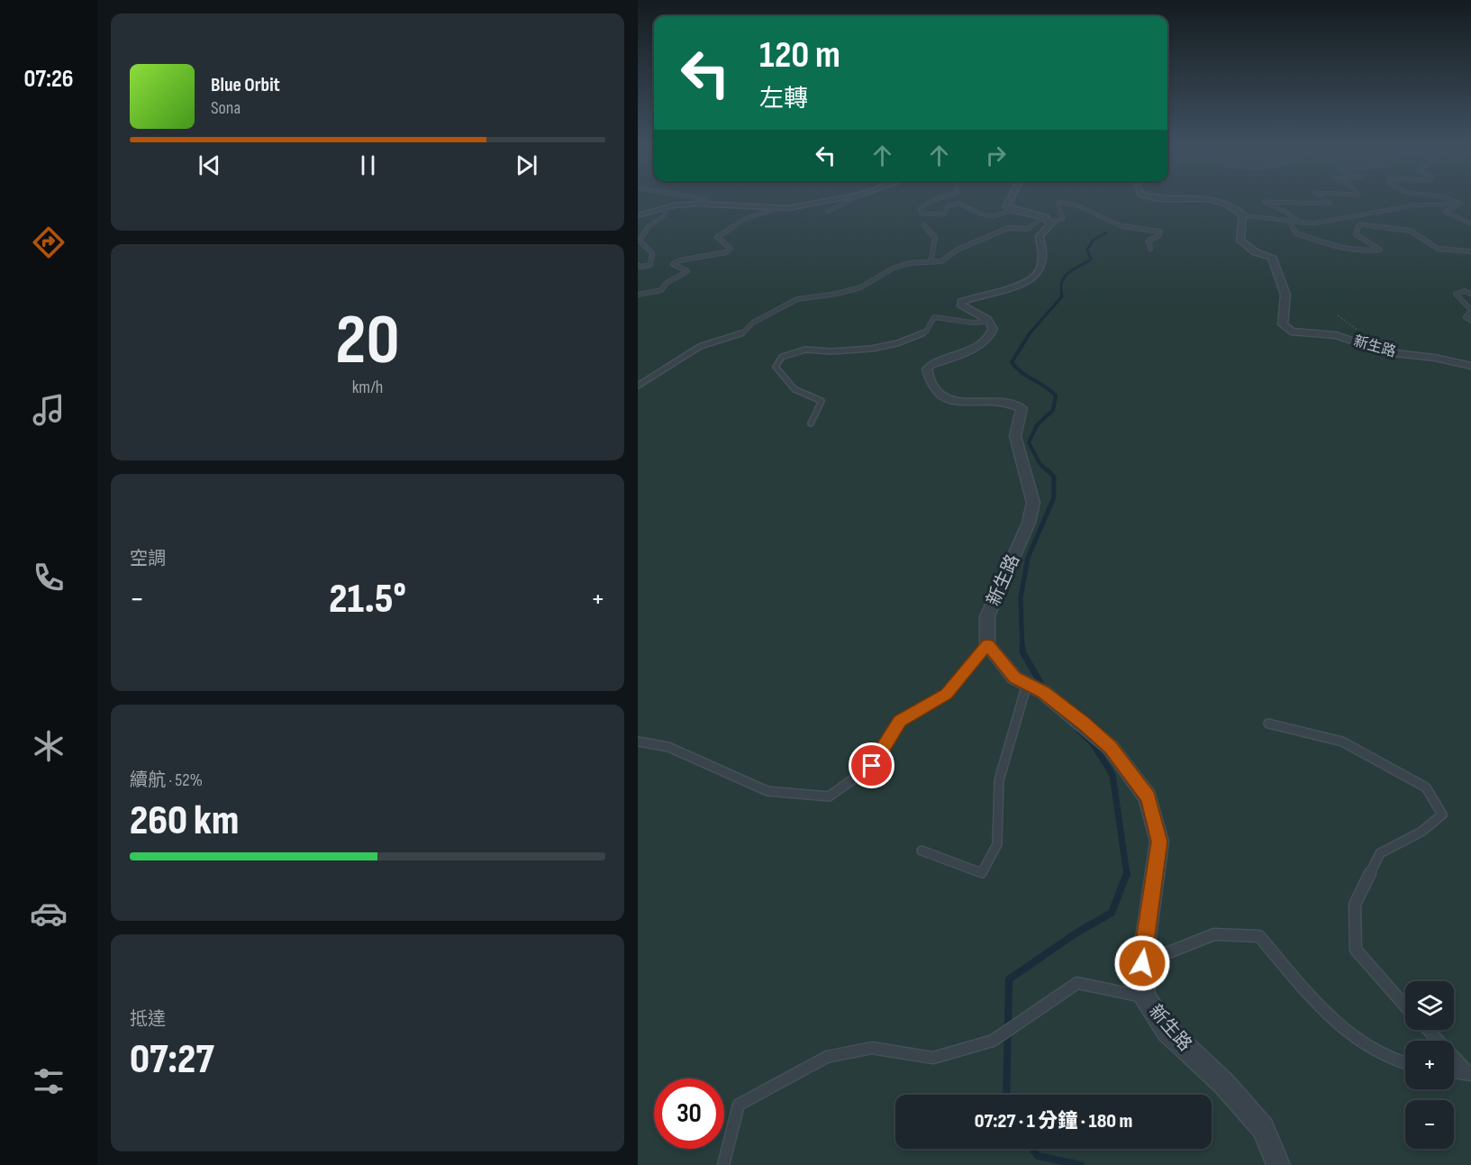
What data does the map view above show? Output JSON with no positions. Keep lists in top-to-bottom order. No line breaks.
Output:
{"streets":{"street":["新生路"]},"page":{"tabs":"07:26","turn":["120 m","左轉"],"song":["Blue Orbit","Sona"],"tile":[["20","km/h"],"空調",["續航 · 52%","260 km"],["抵達","07:27"]],"heat":["−","21.5°","+"],"map_buttons":["+","−"],"limit":"30","trip":"07:27 · 1 分鐘 · 180 m"}}
